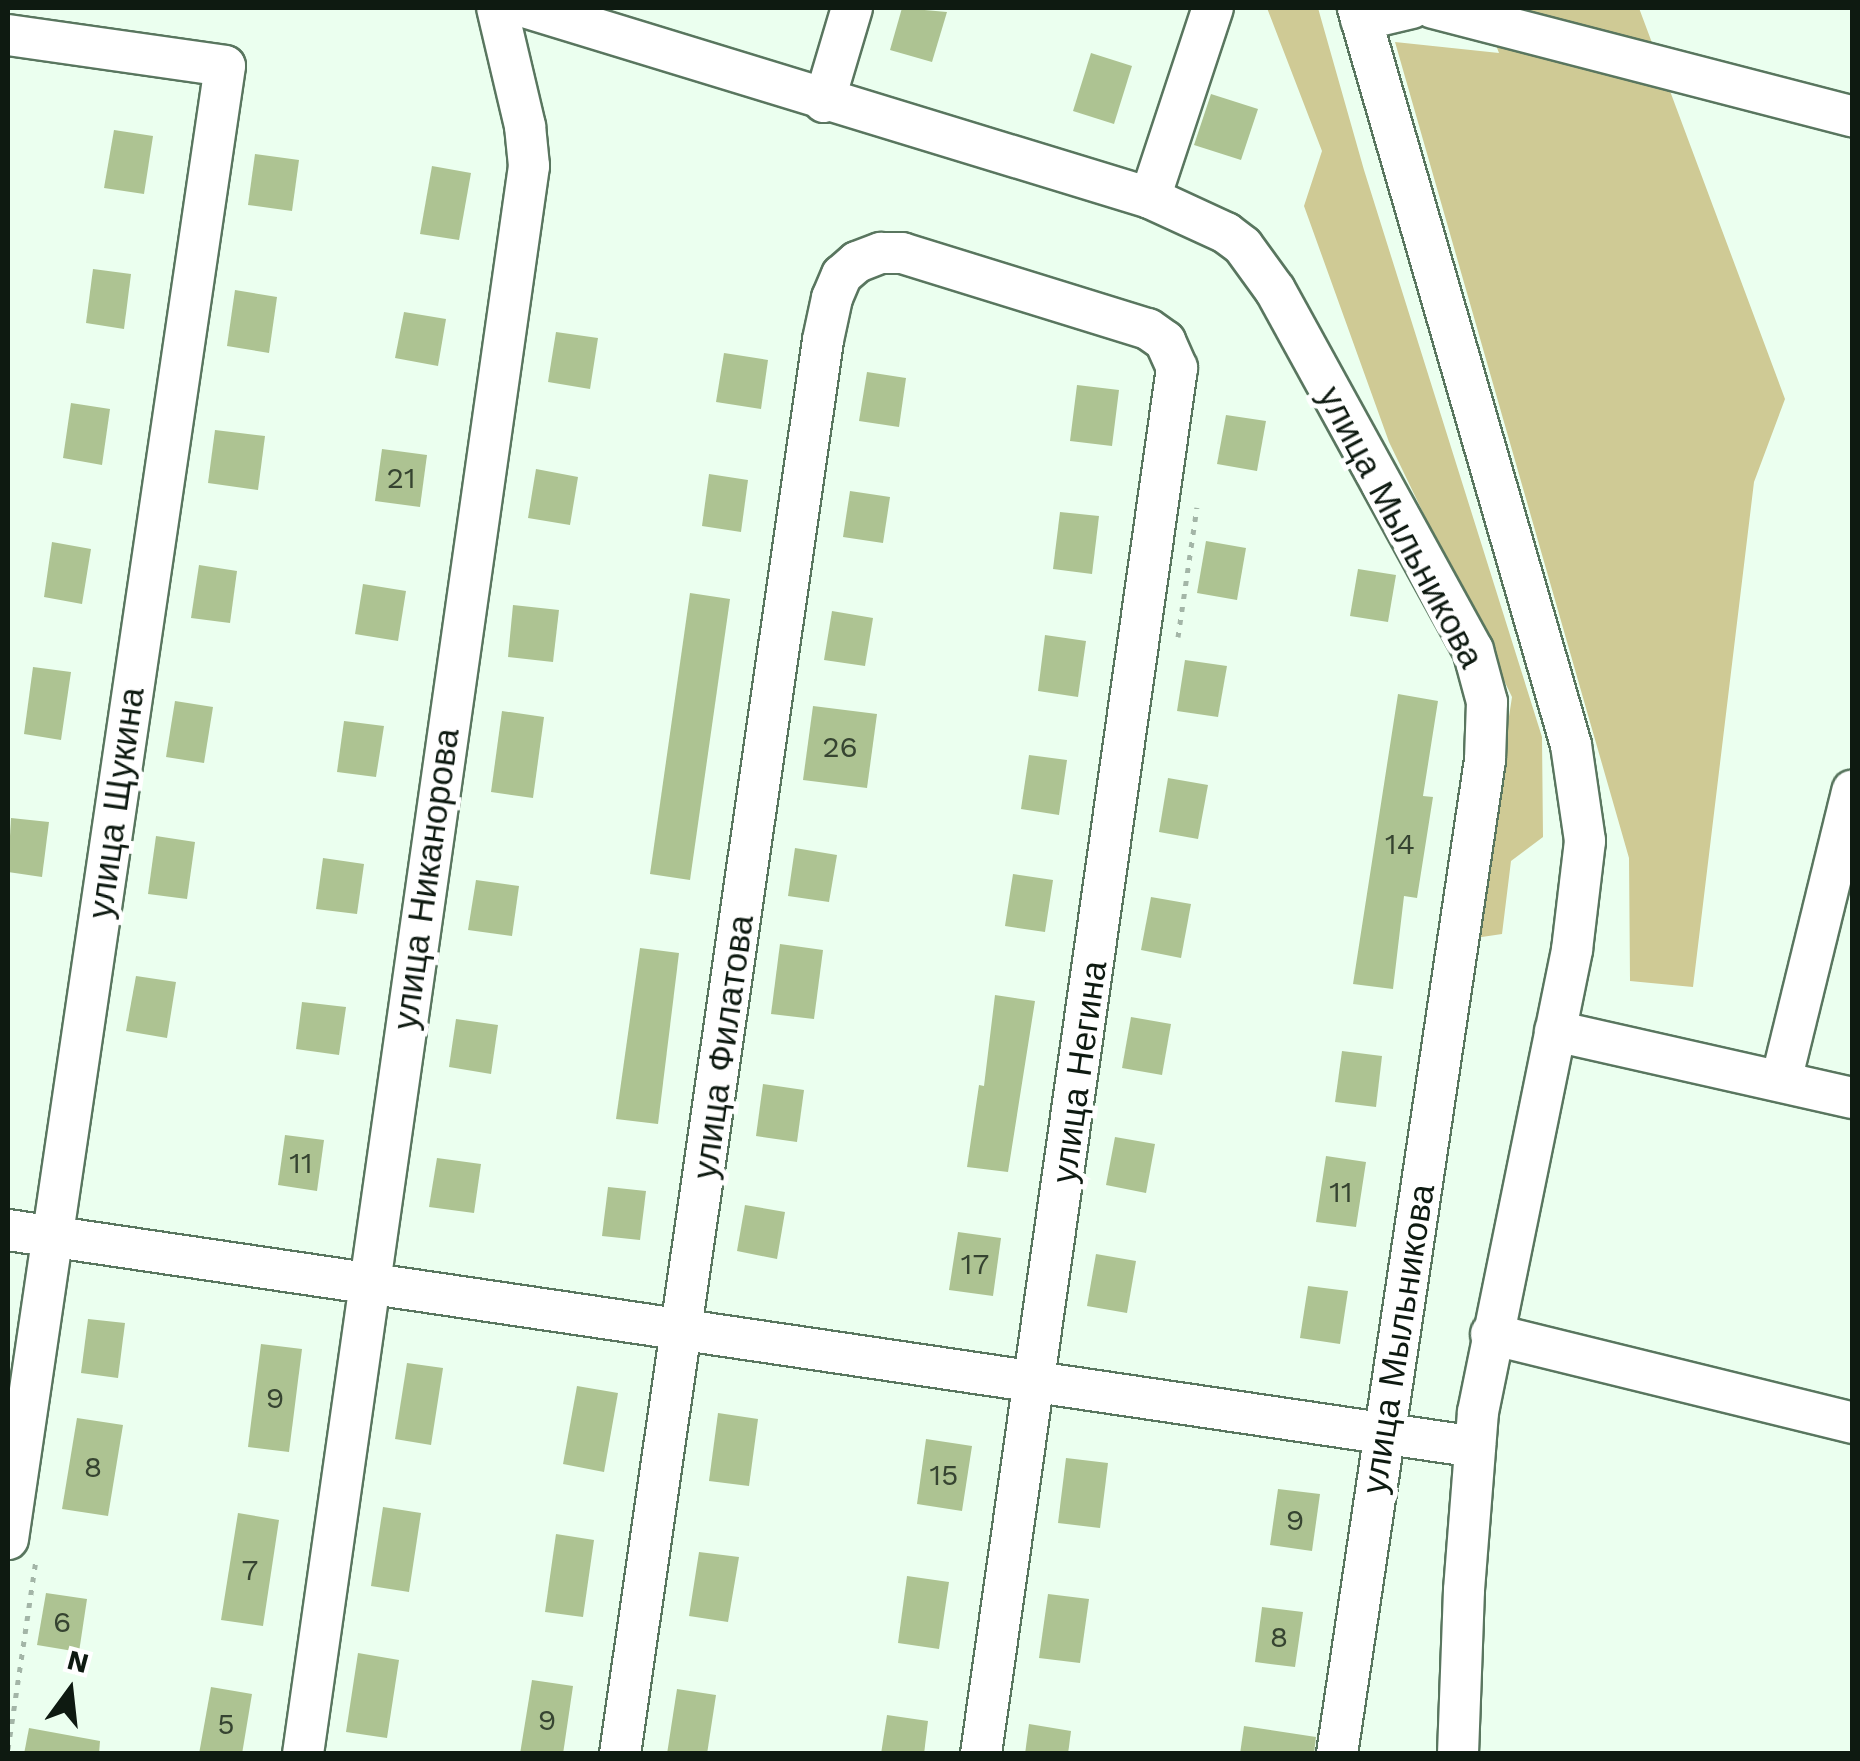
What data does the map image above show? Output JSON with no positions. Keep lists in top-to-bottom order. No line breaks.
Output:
{"streets":{"street":["улица Мыльникова","улица Щукина","улица Никанорова","улица Филатова","улица Негина"]},"crossings":[["улица Филатова","улица Негина"]],"house_numbers":["21","26","14","11","11","17","9","8","15","9","7","6","8","9","5"],"north":"top"}
